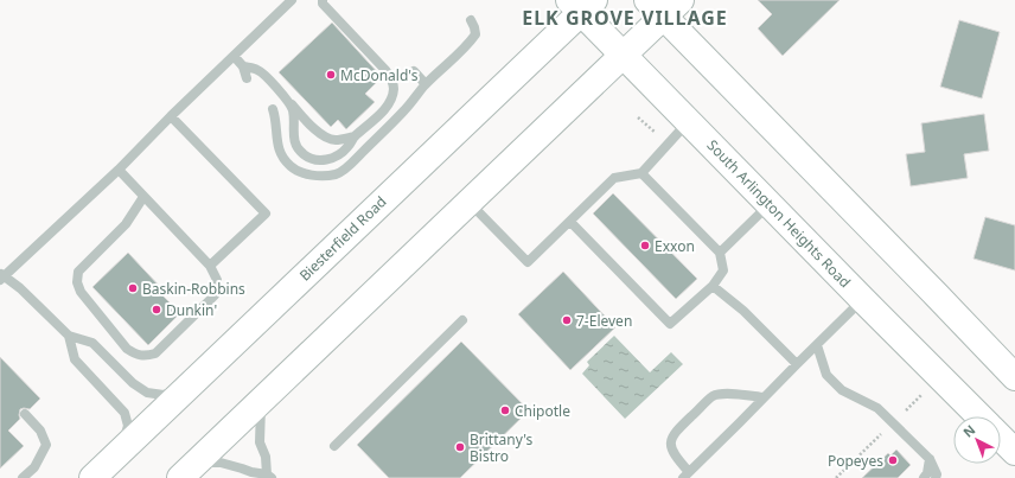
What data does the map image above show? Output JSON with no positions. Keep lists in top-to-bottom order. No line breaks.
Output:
{"streets":{"main road":["South Arlington Heights Road","Biesterfield Road"]},"crossings":[["South Arlington Heights Road","Biesterfield Road"]],"districts":["ELK GROVE VILLAGE"],"places":["McDonald's","Exxon","Baskin-Robbins","Dunkin'","7-Eleven","Chipotle","Brittany's Bistro","Popeyes"],"north":"top left"}
